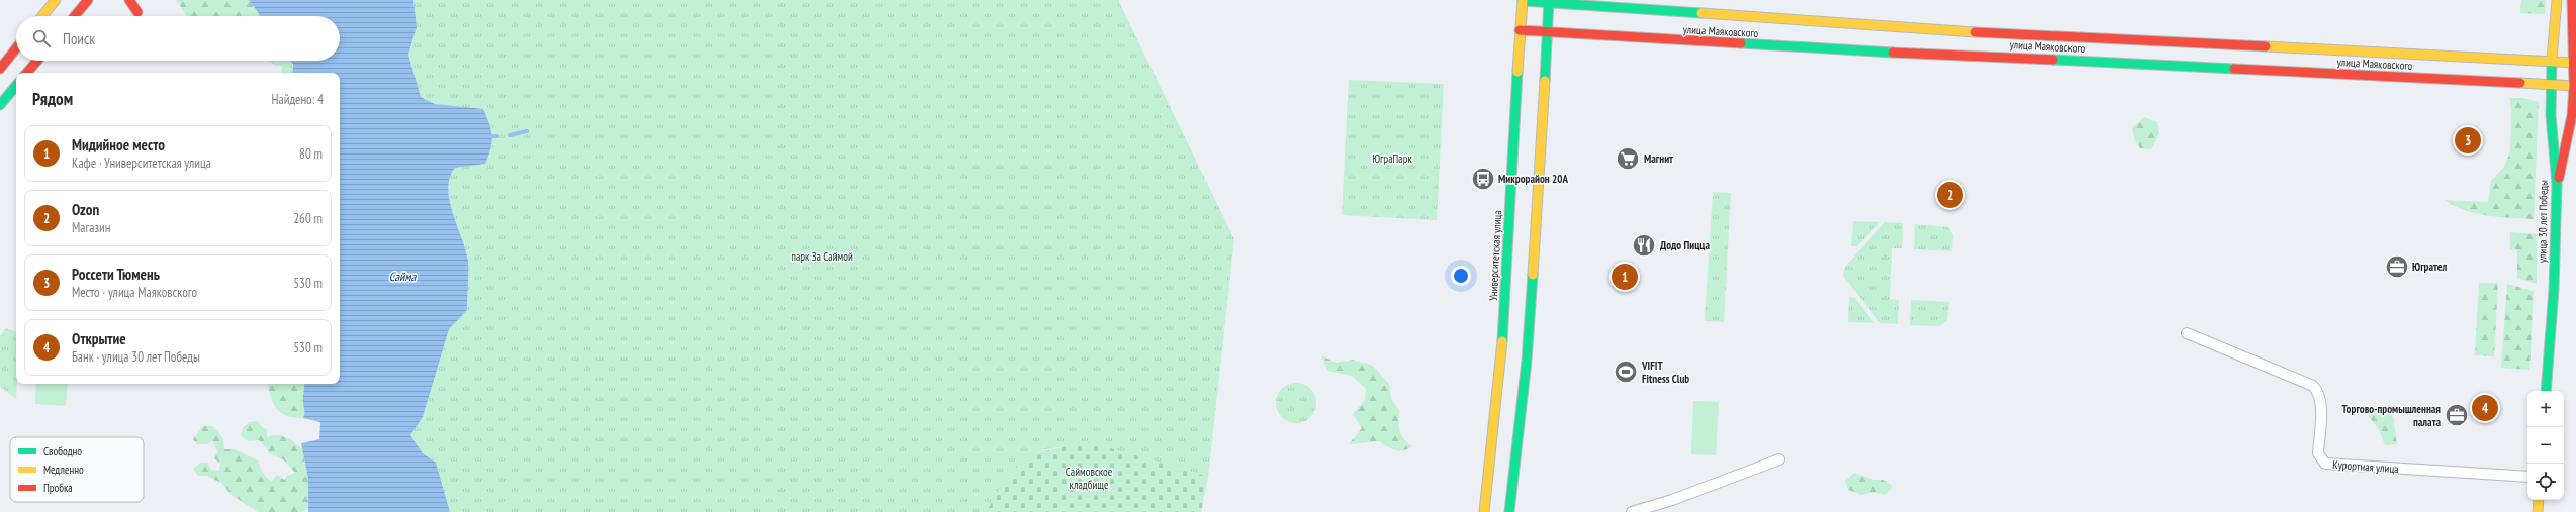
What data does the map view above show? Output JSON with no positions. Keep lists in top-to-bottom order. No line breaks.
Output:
{"streets":{"main road":["улица Маяковского","улица 30 лет Победы","Университетская улица"],"street":["Курортная улица"]},"crossings":[["улица Маяковского","улица 30 лет Победы"],["улица Маяковского","Университетская улица"]],"water":["Сайма"],"parks":["ЮграПарк","парк За Саймой","Саймовское кладбище"],"places":{"supermarket":["Магнит"],"bus stop":["Микрорайон 20А"],"restaurant":["Додо Пицца"],"office":["Югрател","Торгово-промышленная палата"],"sports":["VIFIT Fitness Club"]},"legend":["Свободно","Медленно","Пробка"],"page":{"search":"Поиск","heading":["Рядом","Найдено: 4"],"pins":["3","2","1","4"],"list":[{"mark":"1","name":"Мидийное место","note":"Кафе · Университетская улица","value":"80 m"},{"mark":"2","name":"Ozon","note":"Магазин","value":"260 m"},{"mark":"3","name":"Россети Тюмень","note":"Место · улица Маяковского","value":"530 m"},{"mark":"4","name":"Открытие","note":"Банк · улица 30 лет Победы","value":"530 m"}],"map_buttons":["+","−"]}}
